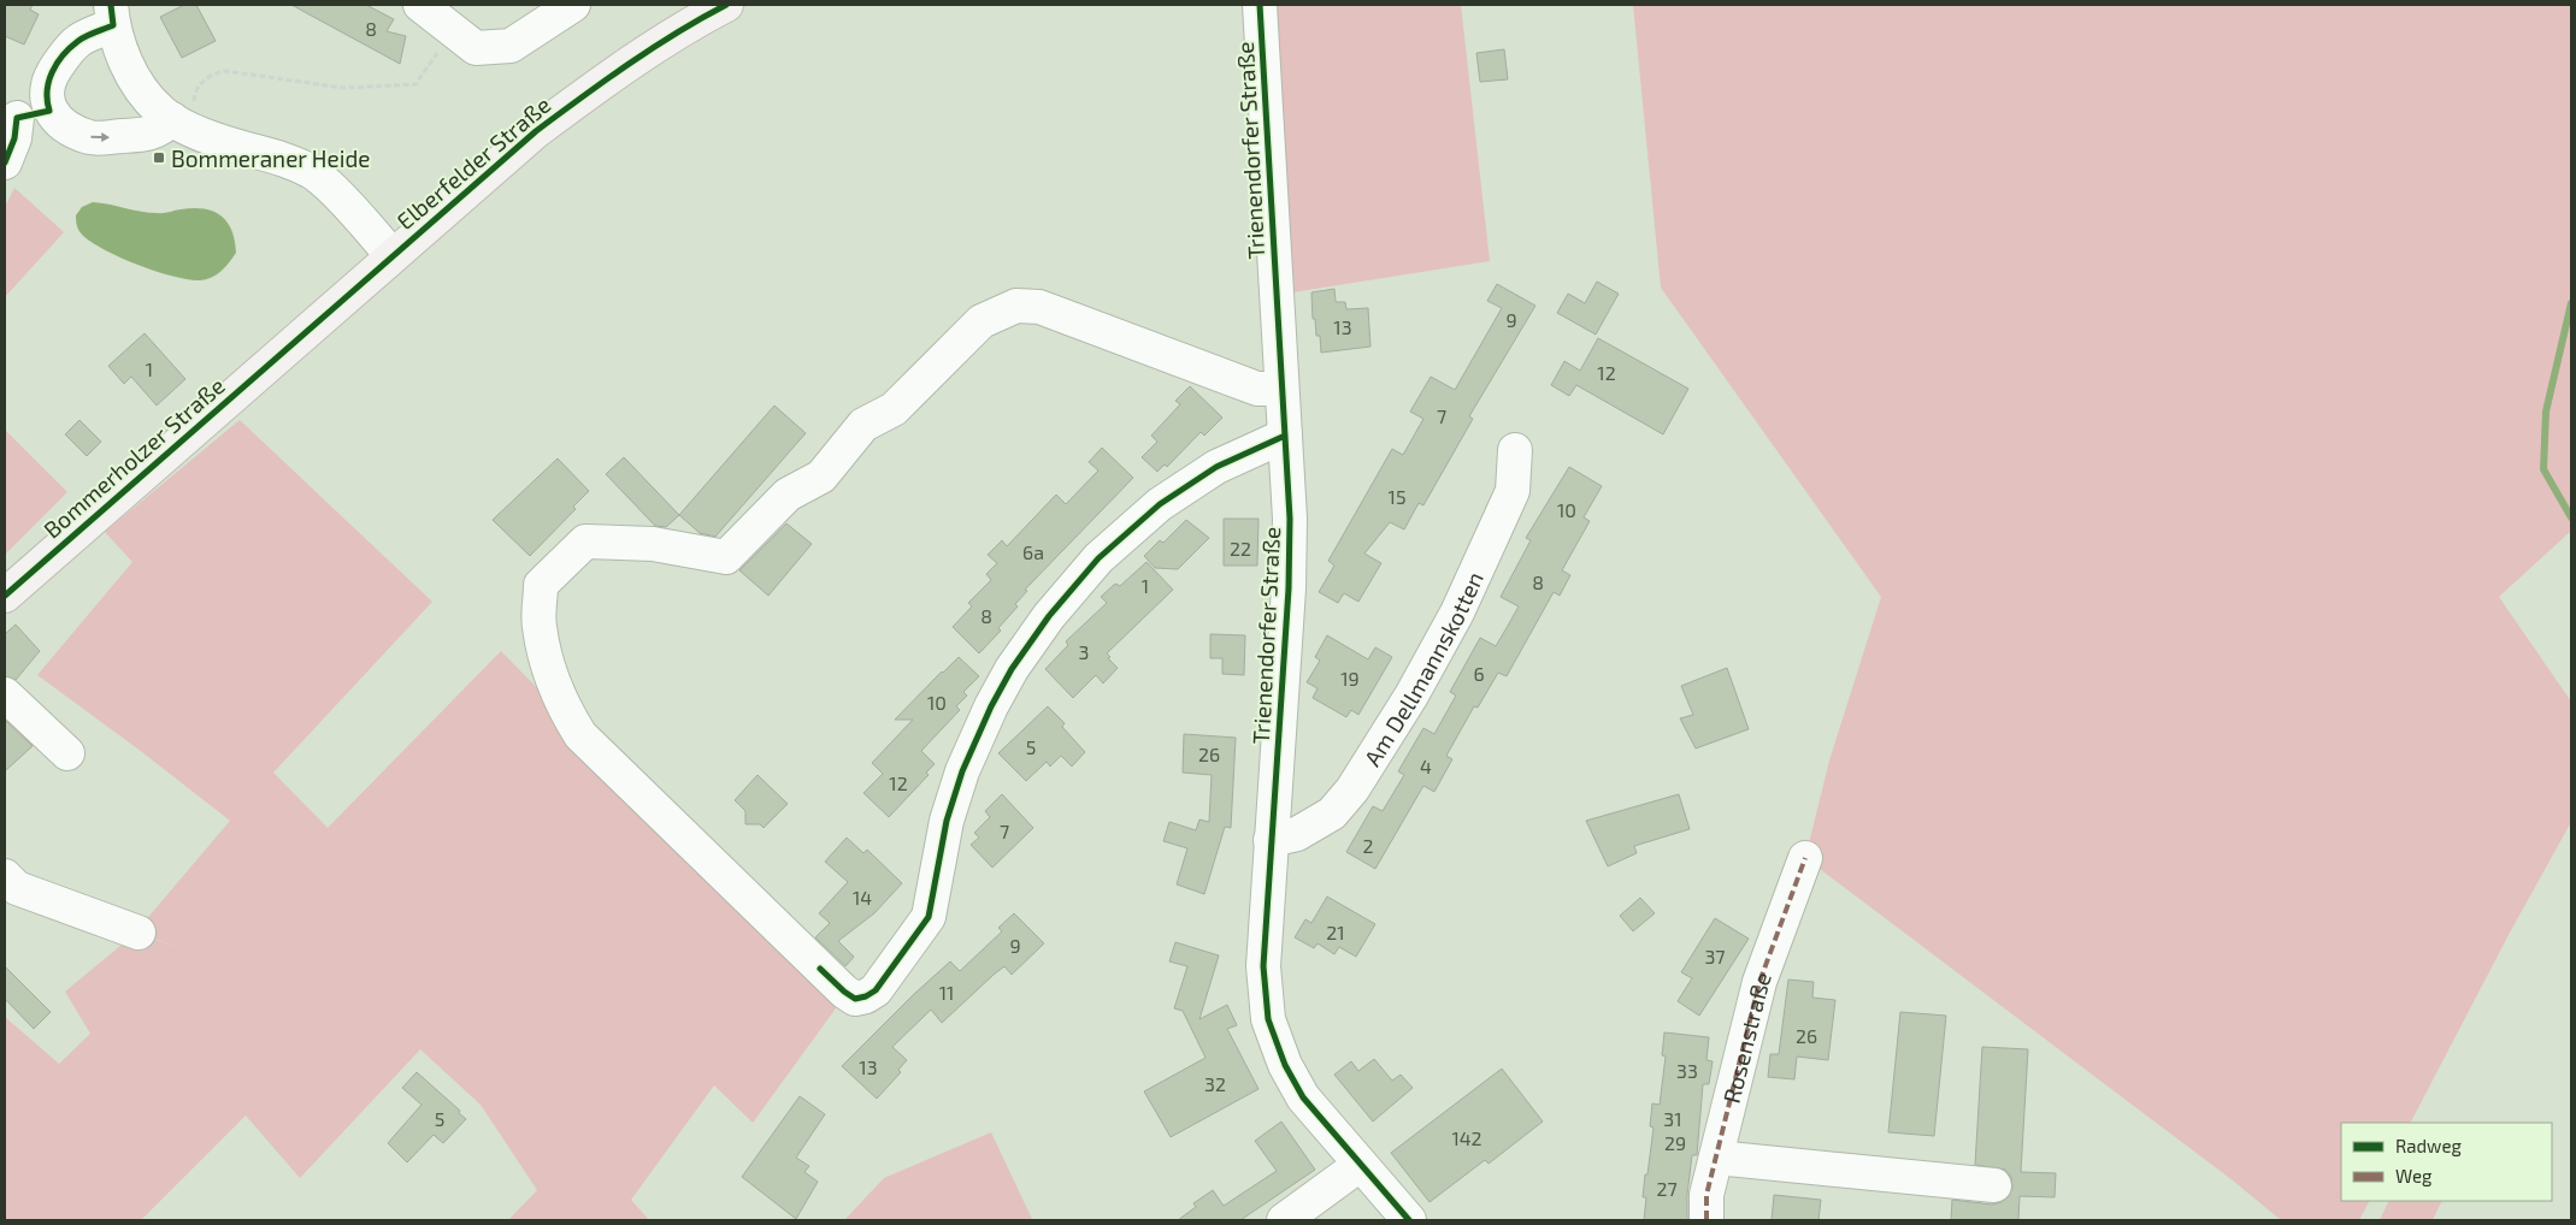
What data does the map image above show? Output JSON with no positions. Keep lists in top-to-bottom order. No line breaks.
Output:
{"streets":{"main road":["Elberfelder Straße","Bommerholzer Straße"],"street":["Trienendorfer Straße","Am Dellmannskotten","Rosenstraße"]},"crossings":[["Trienendorfer Straße","Am Dellmannskotten"],["Elberfelder Straße","Bommerholzer Straße"]],"places":{"transit":["Bommeraner Heide"]},"house_numbers":["8","9","13","1","12","7","15","10","22","6a","8","1","8","3","6","19","10","5","26","4","12","7","2","14","21","9","37","11","26","13","33","32","5","31","142","29","27"],"legend":["Radweg","Weg"]}
